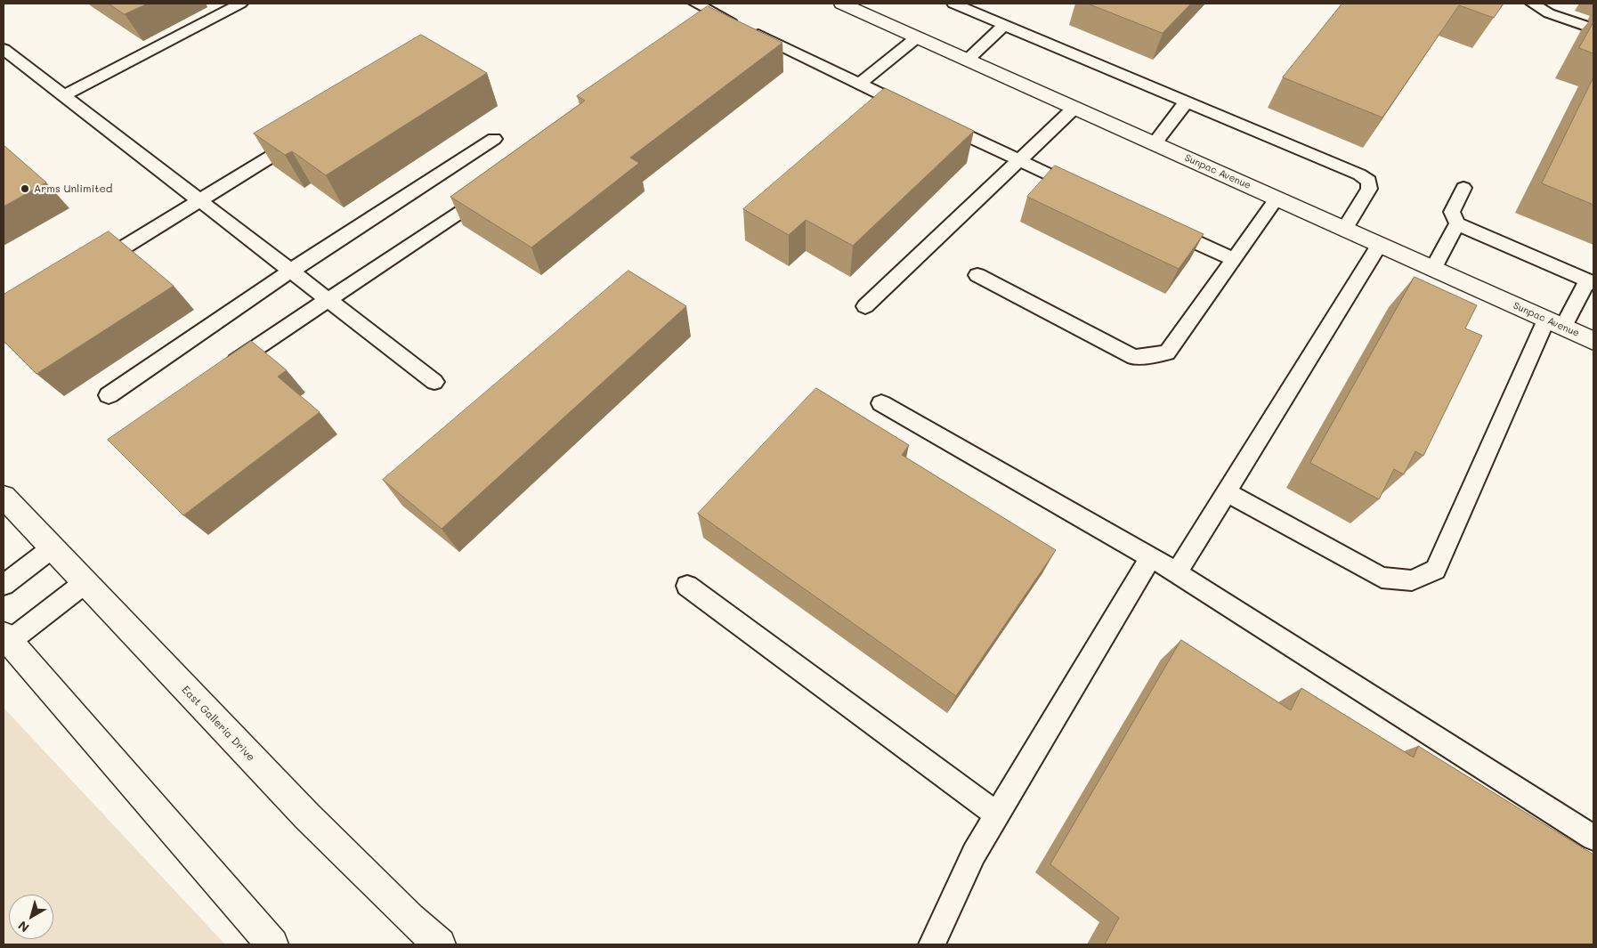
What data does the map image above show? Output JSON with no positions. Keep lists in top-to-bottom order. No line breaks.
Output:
{"streets":{"street":["Sunpac Avenue","East Galleria Drive"]},"places":["Arms Unlimited"],"north":"bottom left"}
